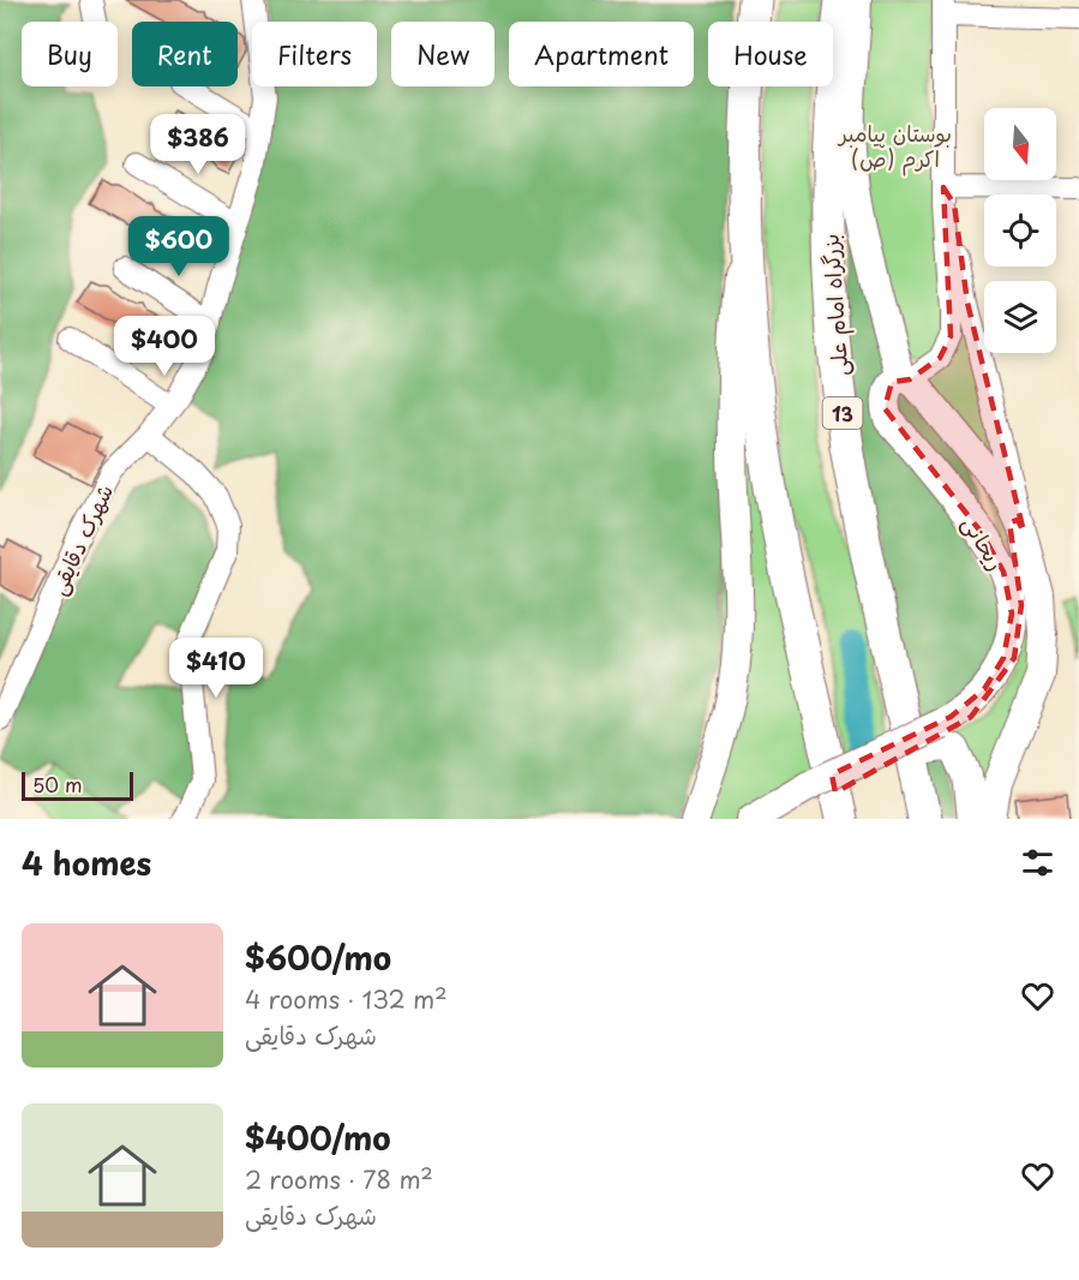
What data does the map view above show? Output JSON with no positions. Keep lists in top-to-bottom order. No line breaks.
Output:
{"streets":{"highway":["بزرگراه امام علی","13"],"main road":["ریحانی"],"street":["شهرک دقایقی"]},"parks":["بوستان پیامبر اکرم (ص)"],"scale_bar":"50 m","north":"bottom","page":{"chip":["Buy","Rent","Filters","New","Apartment","House"],"price":["$386","$600","$400","$410"],"scale":"50 m","heading":"4 homes","list":[{"name":"$600/mo","note":"4 rooms · 132 m² · شهرک دقایقی"},{"name":"$400/mo","note":"2 rooms · 78 m² · شهرک دقایقی"}]}}
